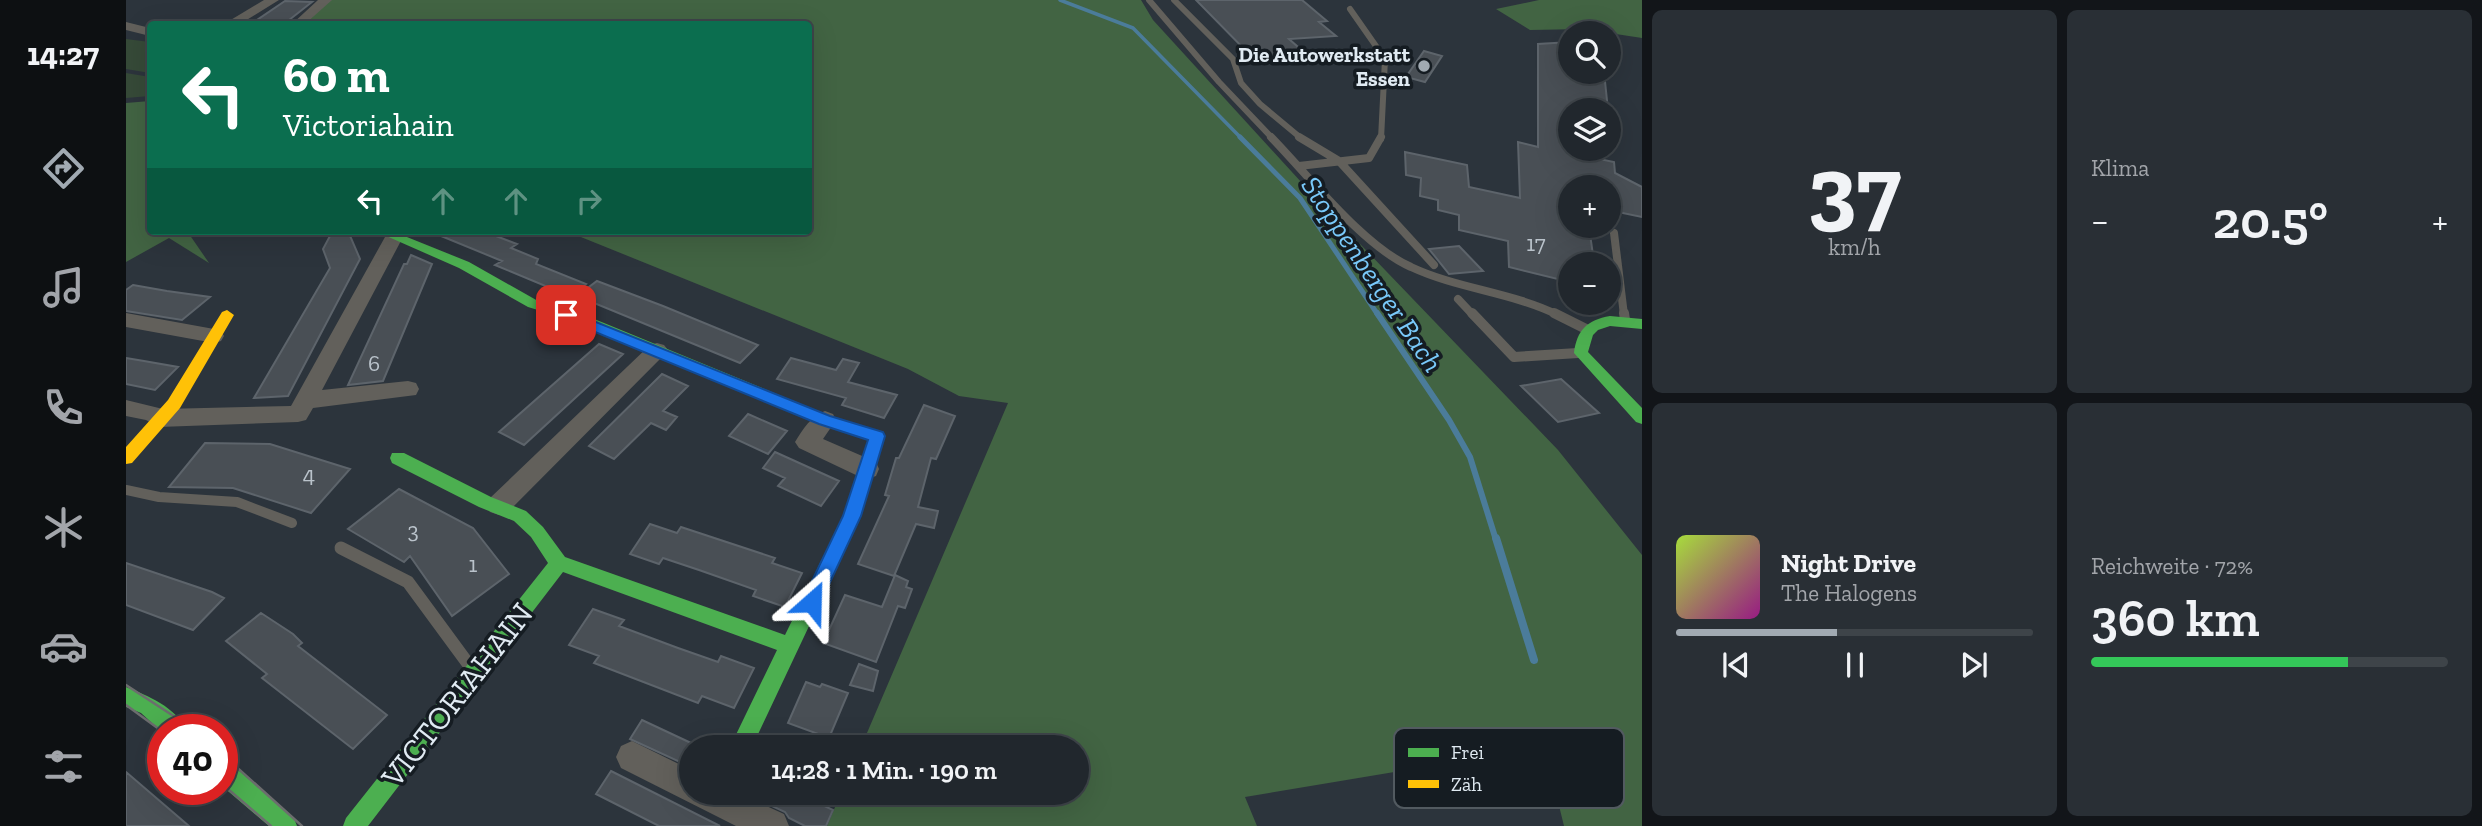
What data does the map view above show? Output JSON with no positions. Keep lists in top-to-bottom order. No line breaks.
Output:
{"streets":{"street":["VICTORIAHAIN"]},"water":["Stoppenberger Bach"],"places":["Die Autowerkstatt Essen"],"house_numbers":["17","6","4","3","1"],"legend":["Frei","Zäh"],"page":{"tabs":"14:27","tile":[["37","km/h"],"Klima",["Reichweite · 72%","360 km"]],"map_buttons":["+","−"],"turn":["60 m","Victoriahain"],"heat":["−","20.5°","+"],"song":["Night Drive","The Halogens"],"limit":"40","trip":"14:28 · 1 Min. · 190 m"}}
